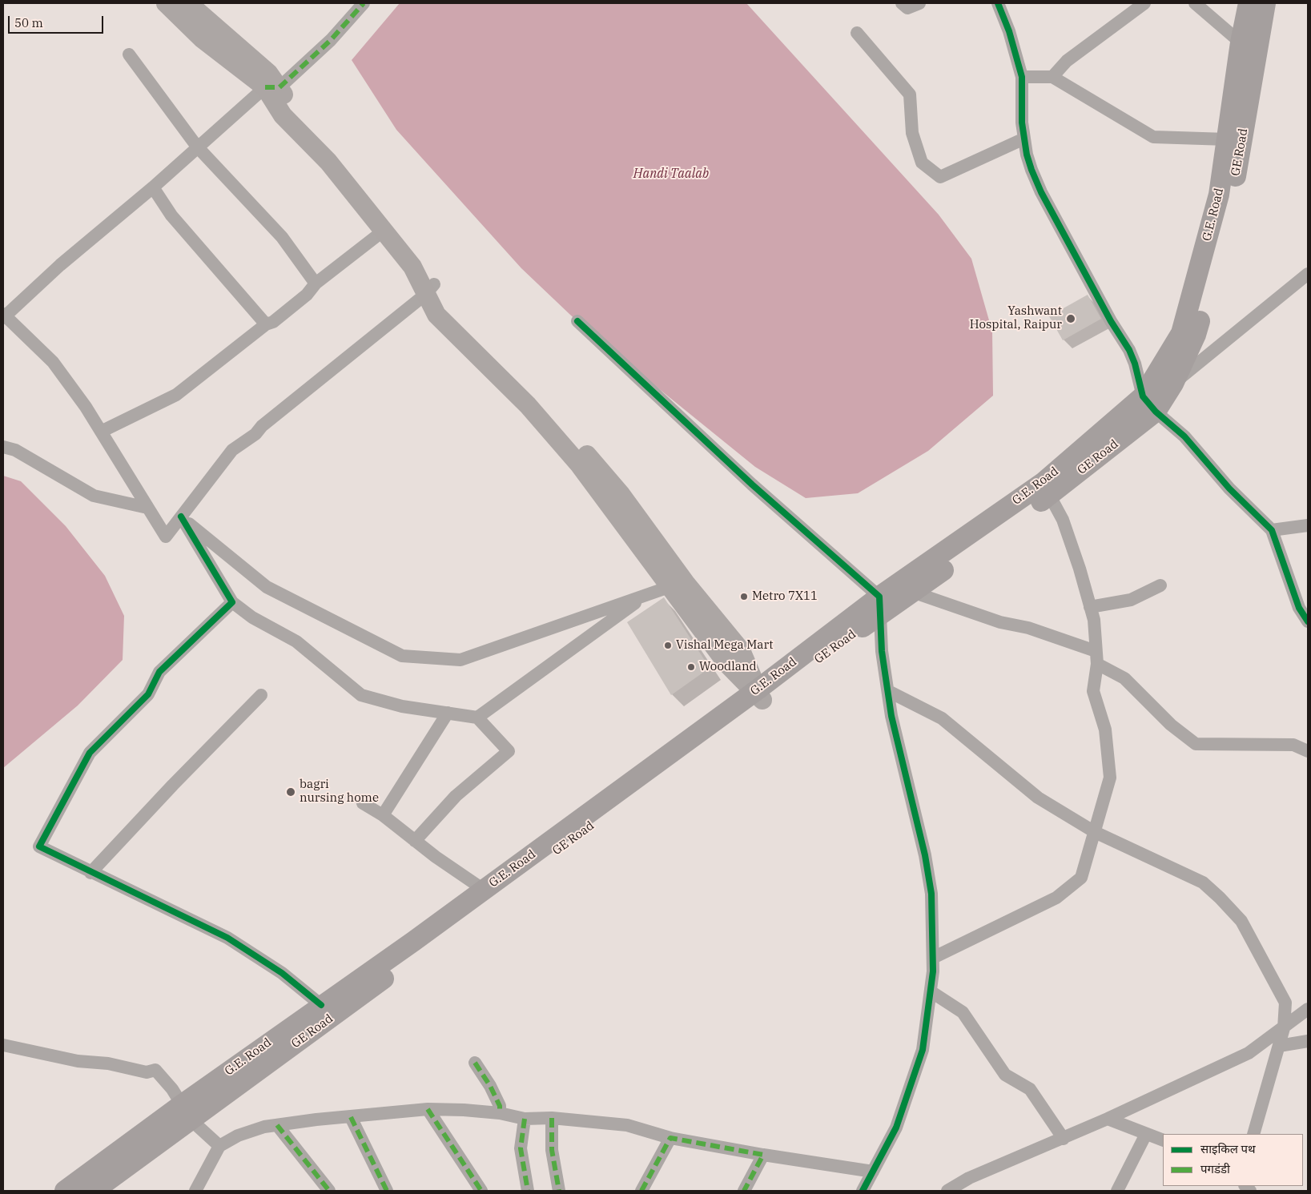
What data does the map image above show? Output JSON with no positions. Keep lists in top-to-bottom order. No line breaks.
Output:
{"streets":{"main road":["GE Road","G.E. Road"]},"crossings":[["GE Road","G.E. Road"]],"water":["Handi Taalab"],"places":["Yashwant Hospital, Raipur","Metro 7X11","Vishal Mega Mart","Woodland","bagri nursing home"],"legend":["साइकिल पथ","पगडंडी"],"scale_bar":"50 m"}
